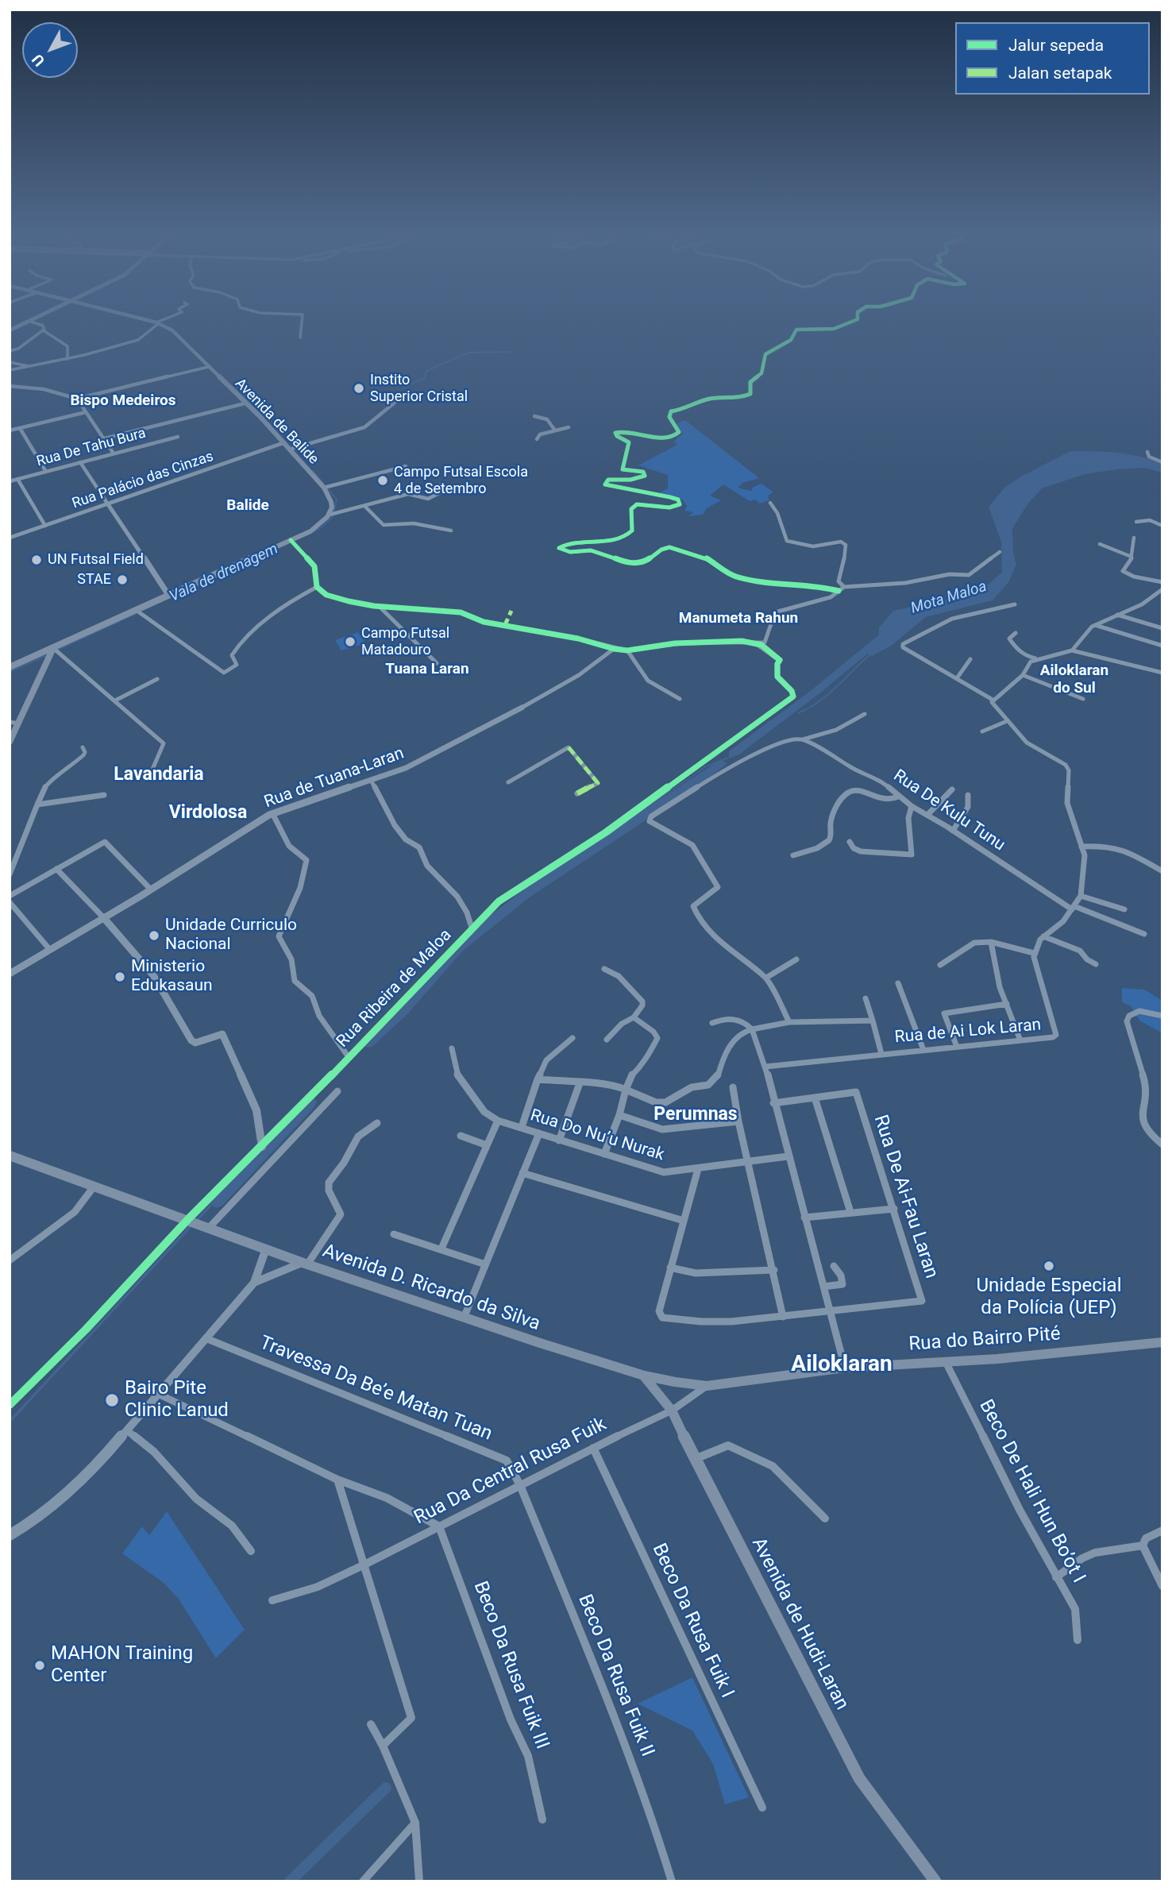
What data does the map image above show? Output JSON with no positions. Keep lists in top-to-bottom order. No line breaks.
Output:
{"streets":{"main road":["Avenida de Balide","Avenida D. Ricardo da Silva","Rua do Bairro Pité","Avenida de Hudi-Laran"],"street":["Rua De Tahu Bura","Rua Palácio das Cinzas","Rua de Tuana-Laran","Rua De Kulu Tunu","Rua Ribeira de Maloa","Rua de Ai Lok Laran","Rua Do Nu’u Nurak","Rua De Ai-Fau Laran","Travessa Da Be’e Matan Tuan","Rua Da Central Rusa Fuik","Beco De Hali Hun Bo’ot I","Beco Da Rusa Fuik I","Beco Da Rusa Fuik III","Beco Da Rusa Fuik II"]},"crossings":[["Avenida de Balide","Rua Palácio das Cinzas"],["Rua Ribeira de Maloa","Avenida D. Ricardo da Silva"],["Avenida D. Ricardo da Silva","Rua do Bairro Pité"],["Avenida D. Ricardo da Silva","Avenida de Hudi-Laran"],["Rua do Bairro Pité","Rua Da Central Rusa Fuik"],["Rua do Bairro Pité","Beco De Hali Hun Bo’ot I"],["Rua do Bairro Pité","Avenida de Hudi-Laran"],["Travessa Da Be’e Matan Tuan","Rua Da Central Rusa Fuik"],["Travessa Da Be’e Matan Tuan","Beco Da Rusa Fuik II"],["Rua Da Central Rusa Fuik","Beco Da Rusa Fuik I"],["Rua Da Central Rusa Fuik","Avenida de Hudi-Laran"],["Rua Da Central Rusa Fuik","Beco Da Rusa Fuik III"],["Rua Da Central Rusa Fuik","Beco Da Rusa Fuik II"]],"districts":["Bispo Medeiros","Balide","Manumeta Rahun","Tuana Laran","Ailoklaran do Sul","Lavandaria","Virdolosa","Perumnas","Ailoklaran"],"water":["Vala de drenagem","Mota Maloa"],"places":["Instito Superior Cristal","Campo Futsal Escola 4 de Setembro","UN Futsal Field","STAE","Campo Futsal Matadouro","Unidade Curriculo Nacional","Ministerio Edukasaun","Unidade Especial da Polícia (UEP)","Bairo Pite Clinic Lanud","MAHON Training Center"],"legend":["Jalur sepeda","Jalan setapak"],"north":"bottom left"}
